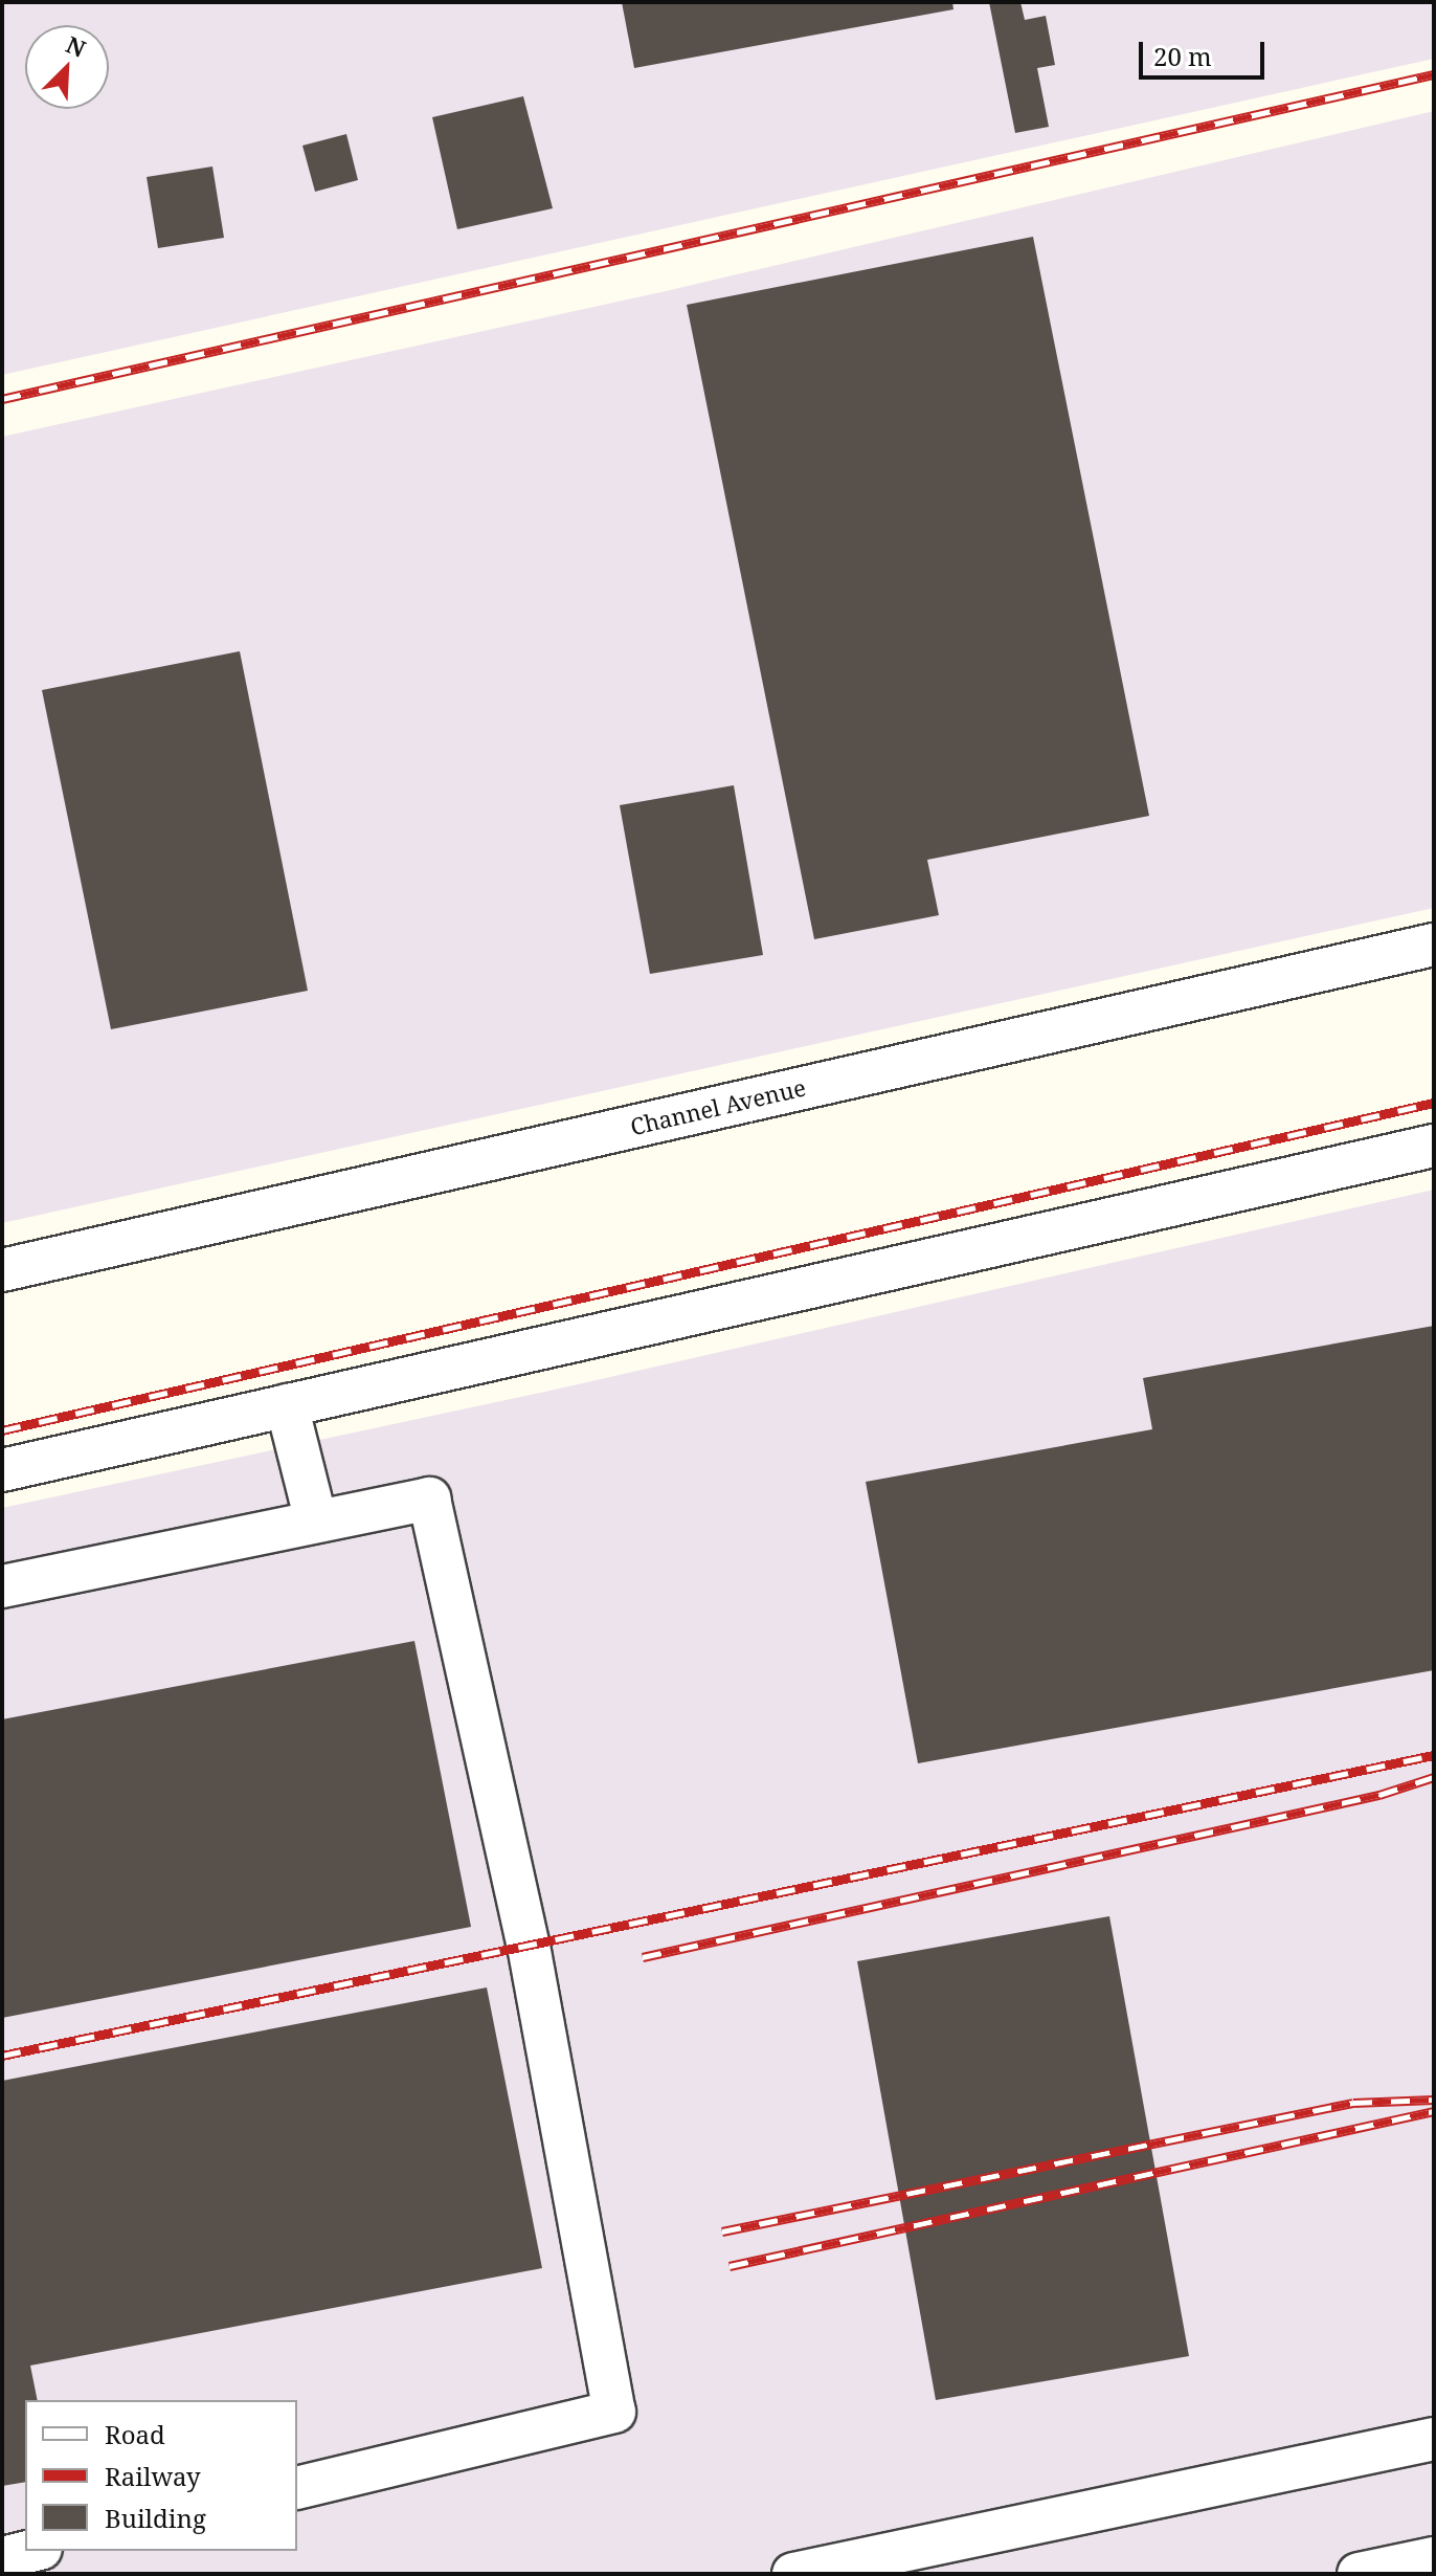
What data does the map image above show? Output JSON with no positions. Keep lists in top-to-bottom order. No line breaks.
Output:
{"streets":{"street":["Channel Avenue"]},"legend":["Road","Railway","Building"],"scale_bar":"20 m","north":"top right"}
